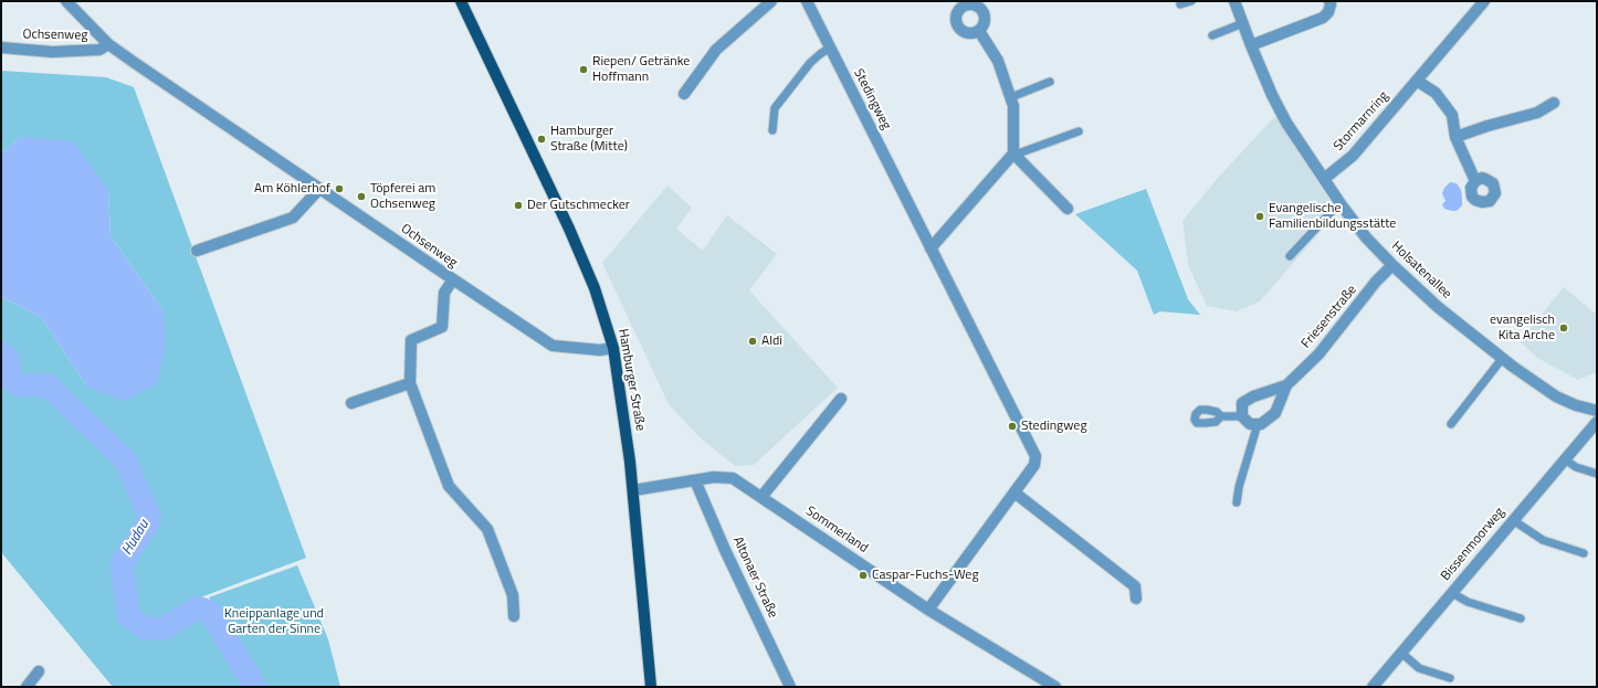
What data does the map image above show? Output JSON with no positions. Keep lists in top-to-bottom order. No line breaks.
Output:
{"streets":{"main road":["Hamburger Straße"],"street":["Ochsenweg","Stedingweg","Stormarnring","Holsatenallee","Friesenstraße","Sommerland","Bissenmoorweg","Altonaer Straße"]},"crossings":[["Ochsenweg","Hamburger Straße"],["Stedingweg","Sommerland"],["Stormarnring","Holsatenallee"],["Holsatenallee","Friesenstraße"],["Holsatenallee","Bissenmoorweg"],["Hamburger Straße","Sommerland"],["Sommerland","Altonaer Straße"]],"water":["Hudau"],"parks":["Kneippanlage und Garten der Sinne"],"places":["Riepen/ Getränke Hoffmann","Hamburger Straße (Mitte)","Am Köhlerhof","Töpferei am Ochsenweg","Der Gutschmecker","Evangelische Familienbildungsstätte","evangelisch Kita Arche","Aldi","Stedingweg","Caspar-Fuchs-Weg"]}
